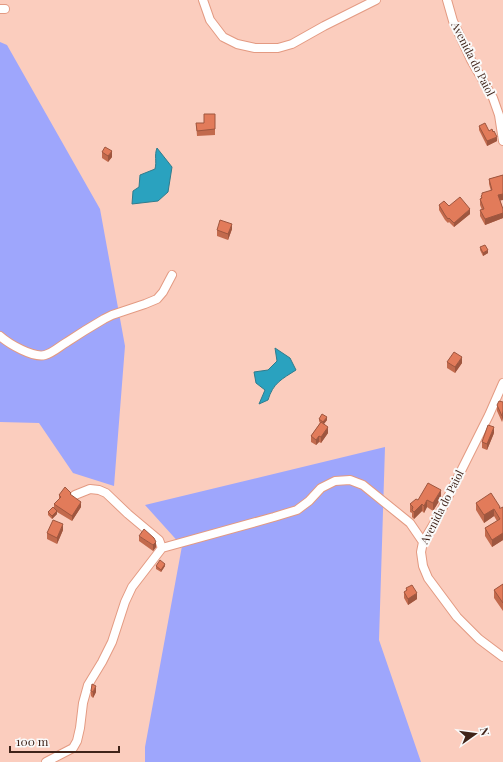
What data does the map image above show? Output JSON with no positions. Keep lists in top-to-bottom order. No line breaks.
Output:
{"streets":{"street":["Avenida do Paiol"]},"scale_bar":"100 m","north":"right"}
